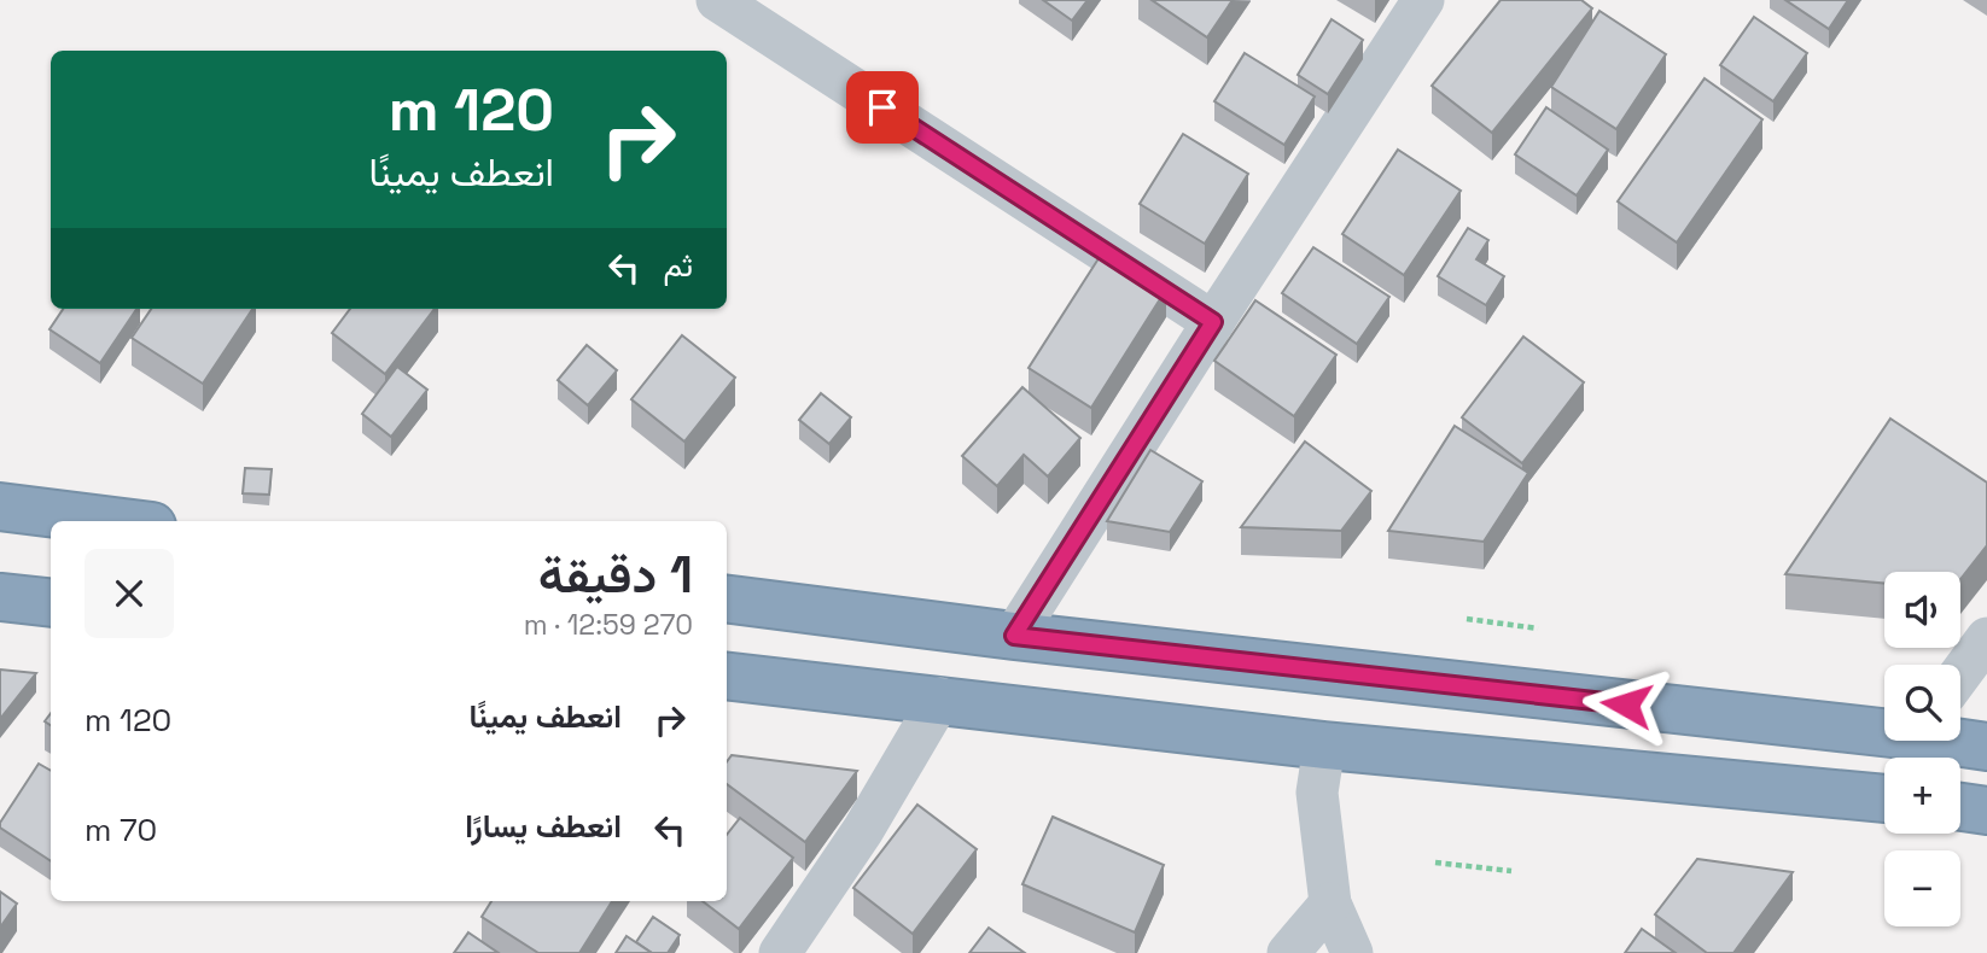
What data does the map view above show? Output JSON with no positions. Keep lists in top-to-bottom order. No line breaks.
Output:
{"page":{"turn":["120 m","انعطف يمينًا"],"then":"ثم","heading":["1 دقيقة","270 m · 12:59"],"map_buttons":["+","−"],"list":[{"name":"انعطف يمينًا","value":"120 m"},{"name":"انعطف يسارًا","value":"70 m"}]}}
